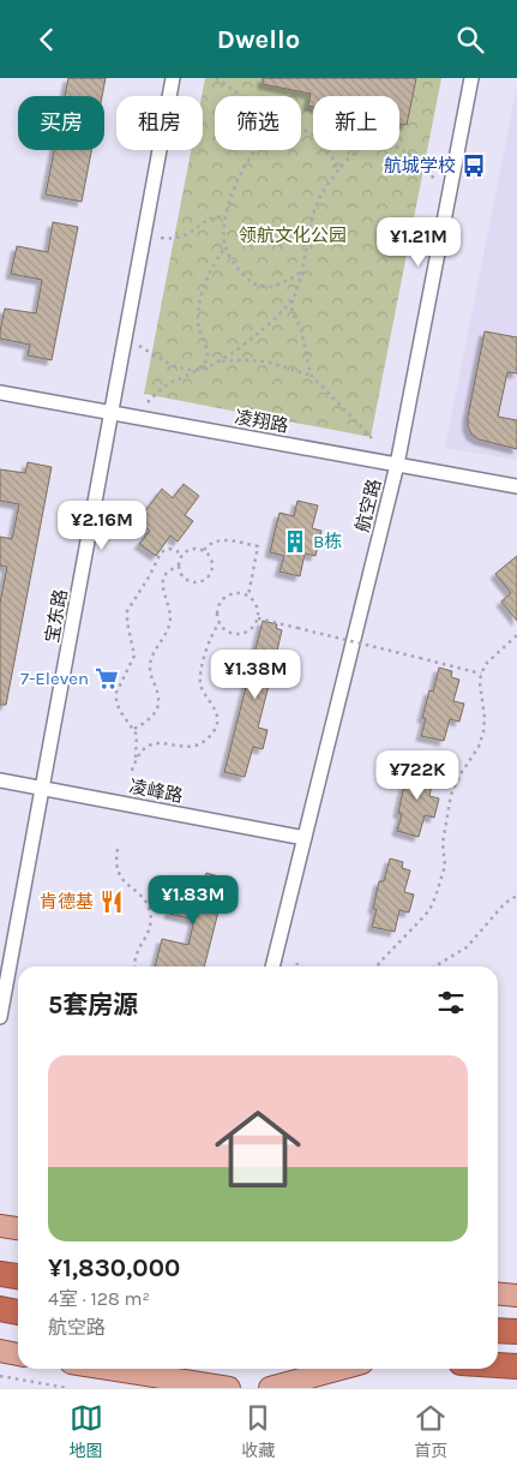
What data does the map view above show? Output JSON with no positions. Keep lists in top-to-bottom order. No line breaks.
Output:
{"streets":{"street":["凌翔路","航空路","宝东路","凌峰路"]},"crossings":[["凌翔路","航空路"],["凌翔路","宝东路"],["航空路","凌峰路"],["宝东路","凌峰路"]],"parks":["领航文化公园"],"places":{"bus stop":["航城学校"],"building":["B栋"],"supermarket":["7-Eleven"],"restaurant":["肯德基"]},"page":{"header":"Dwello","chip":["买房","租房","筛选","新上"],"price":["¥1.21M","¥2.16M","¥1.38M","¥722K","¥1.83M"],"heading":"5套房源","list":[{"name":"¥1,830,000","note":"4室 · 128 m² · 航空路"}],"tabs":["地图","收藏","首页"]}}
